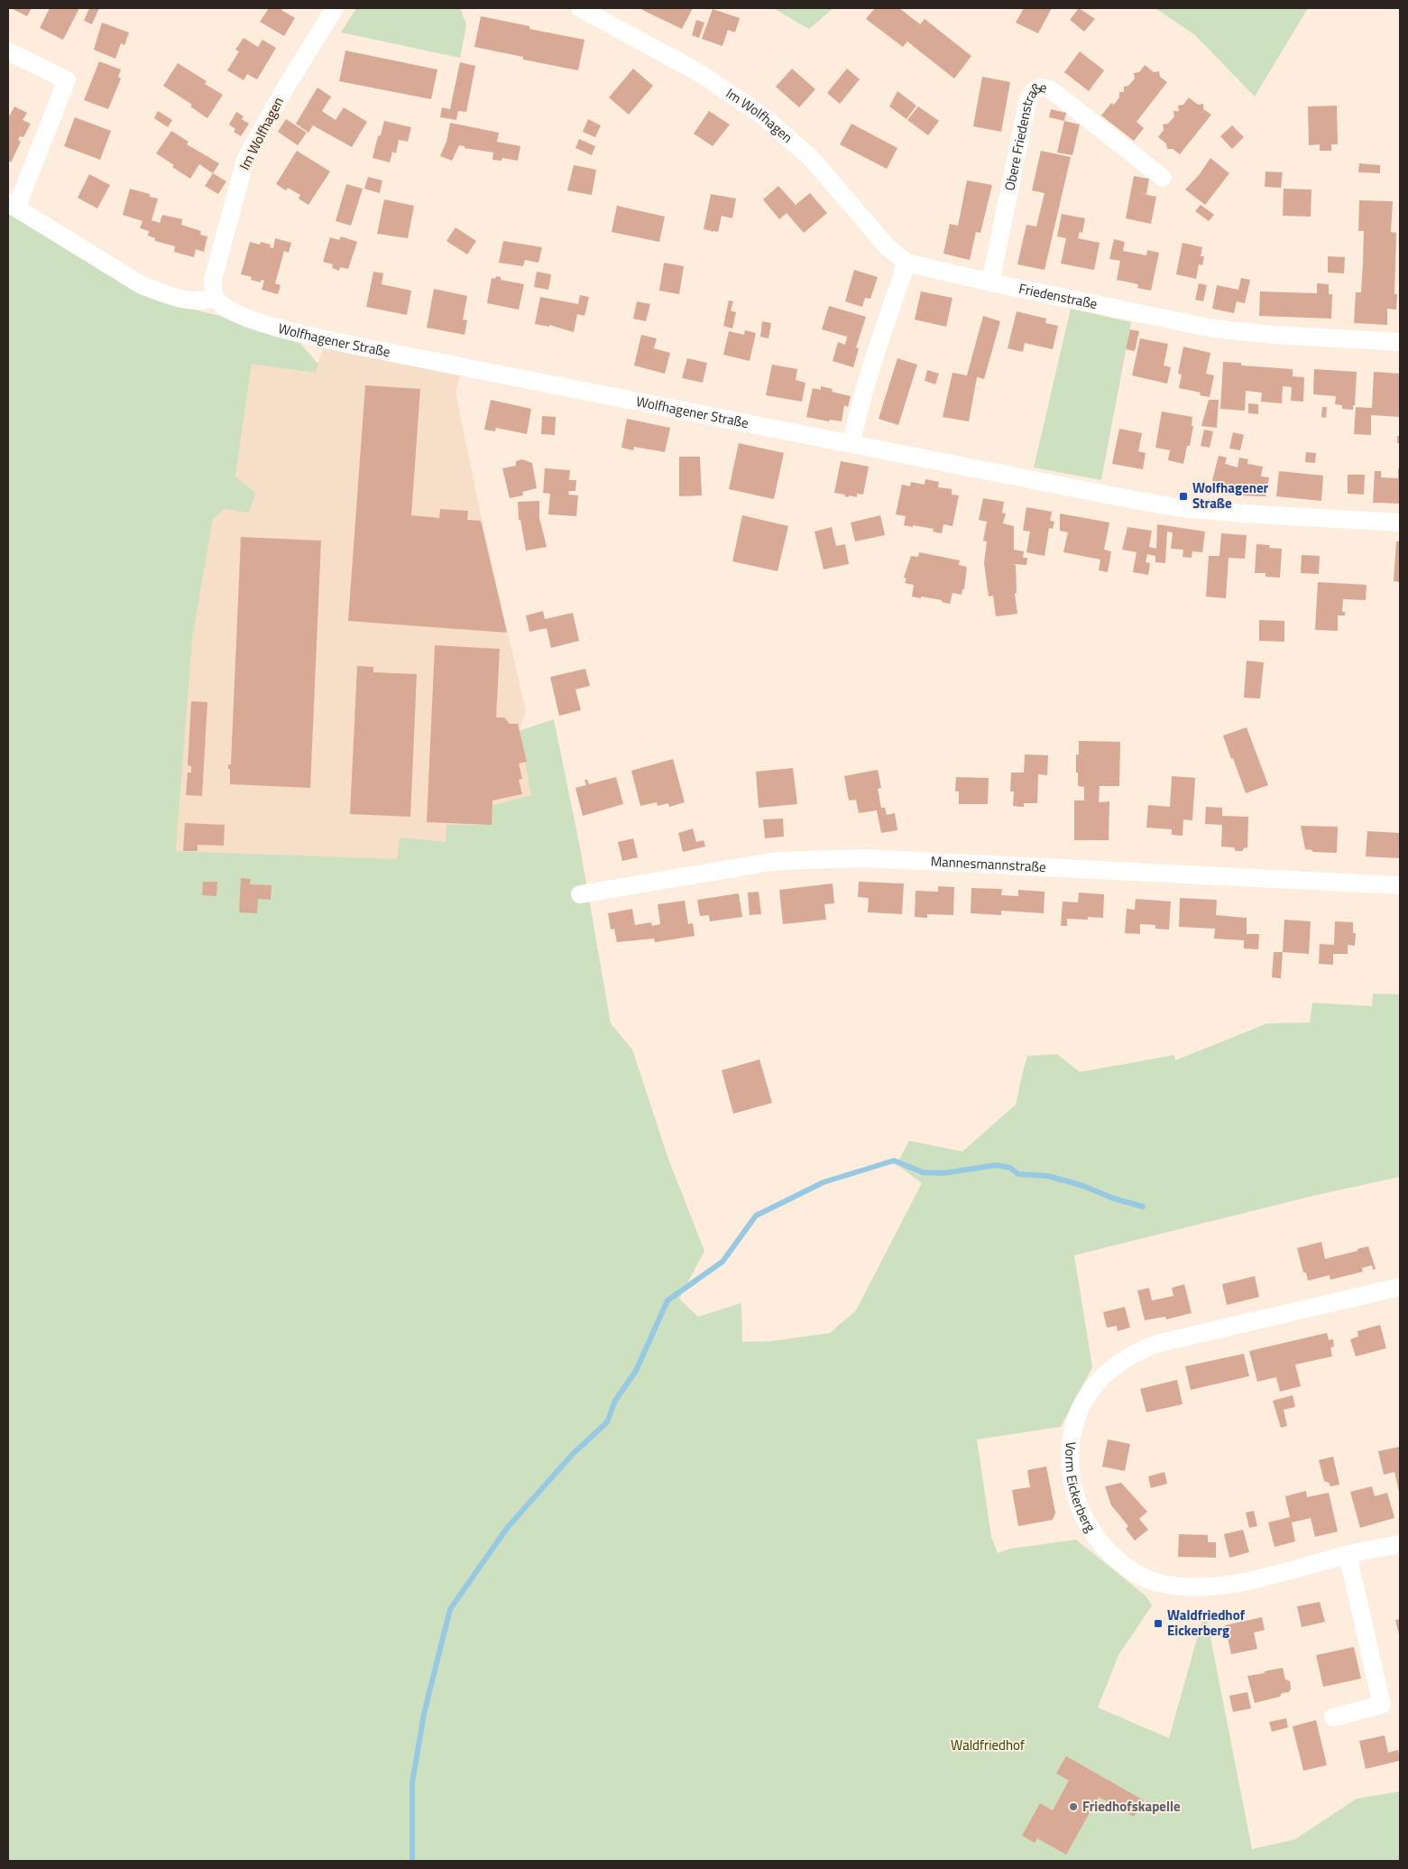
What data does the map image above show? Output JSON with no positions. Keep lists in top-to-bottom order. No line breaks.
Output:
{"streets":{"street":["Im Wolfhagen","Obere Friedenstraße","Friedenstraße","Wolfhagener Straße","Mannesmannstraße","Vorm Eickerberg"]},"crossings":[["Im Wolfhagen","Friedenstraße"],["Im Wolfhagen","Wolfhagener Straße"],["Obere Friedenstraße","Friedenstraße"]],"parks":["Waldfriedhof"],"places":{"transit":["Wolfhagener Straße","Waldfriedhof Eickerberg"],"other":["Friedhofskapelle"]}}
